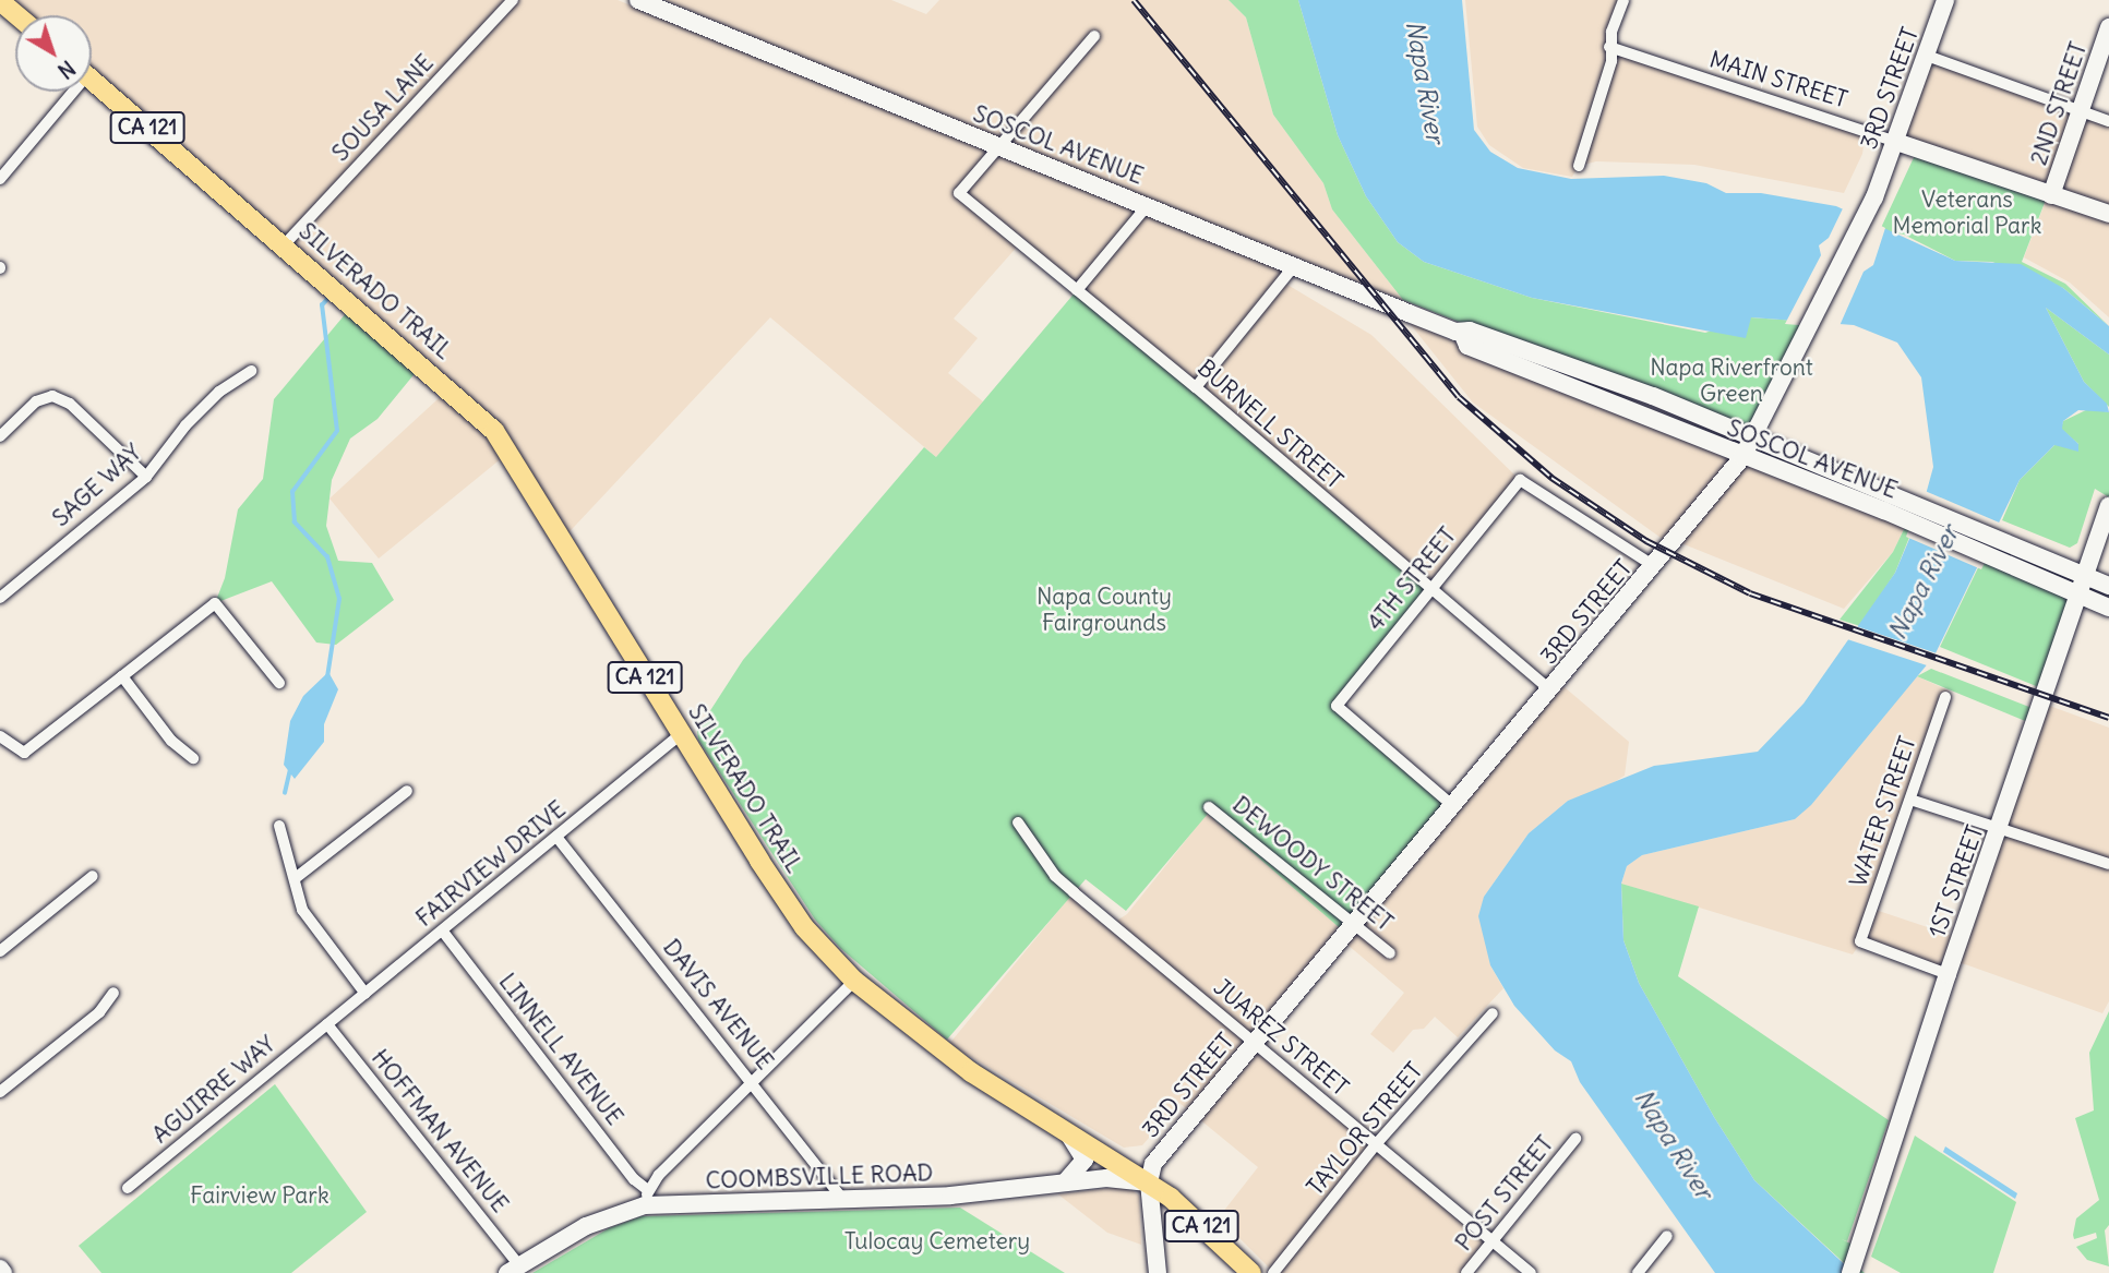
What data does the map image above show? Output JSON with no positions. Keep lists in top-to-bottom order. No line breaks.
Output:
{"streets":{"main road":["MAIN STREET","3RD STREET","2ND STREET","CA 121","SOSCOL AVENUE","SILVERADO TRAIL","1ST STREET","COOMBSVILLE ROAD"],"street":["SOUSA LANE","BURNELL STREET","SAGE WAY","4TH STREET","WATER STREET","FAIRVIEW DRIVE","DEWOODY STREET","DAVIS AVENUE","JUAREZ STREET","LINNELL AVENUE","AGUIRRE WAY","TAYLOR STREET","HOFFMAN AVENUE","POST STREET"]},"crossings":[["MAIN STREET","3RD STREET"],["MAIN STREET","2ND STREET"],["3RD STREET","SOSCOL AVENUE"],["3RD STREET","SILVERADO TRAIL"],["3RD STREET","BURNELL STREET"],["3RD STREET","4TH STREET"],["3RD STREET","DEWOODY STREET"],["3RD STREET","JUAREZ STREET"],["3RD STREET","COOMBSVILLE ROAD"],["SOUSA LANE","SILVERADO TRAIL"],["SOSCOL AVENUE","BURNELL STREET"],["SOSCOL AVENUE","1ST STREET"],["SILVERADO TRAIL","FAIRVIEW DRIVE"],["SILVERADO TRAIL","COOMBSVILLE ROAD"],["BURNELL STREET","4TH STREET"],["WATER STREET","1ST STREET"],["FAIRVIEW DRIVE","DAVIS AVENUE"],["FAIRVIEW DRIVE","LINNELL AVENUE"],["FAIRVIEW DRIVE","AGUIRRE WAY"],["FAIRVIEW DRIVE","HOFFMAN AVENUE"],["DAVIS AVENUE","COOMBSVILLE ROAD"],["JUAREZ STREET","TAYLOR STREET"],["JUAREZ STREET","POST STREET"],["LINNELL AVENUE","COOMBSVILLE ROAD"],["AGUIRRE WAY","HOFFMAN AVENUE"],["HOFFMAN AVENUE","COOMBSVILLE ROAD"]],"water":["Napa River"],"parks":["Veterans Memorial Park","Napa Riverfront Green","Napa County Fairgrounds","Fairview Park","Tulocay Cemetery"],"north":"bottom right"}
